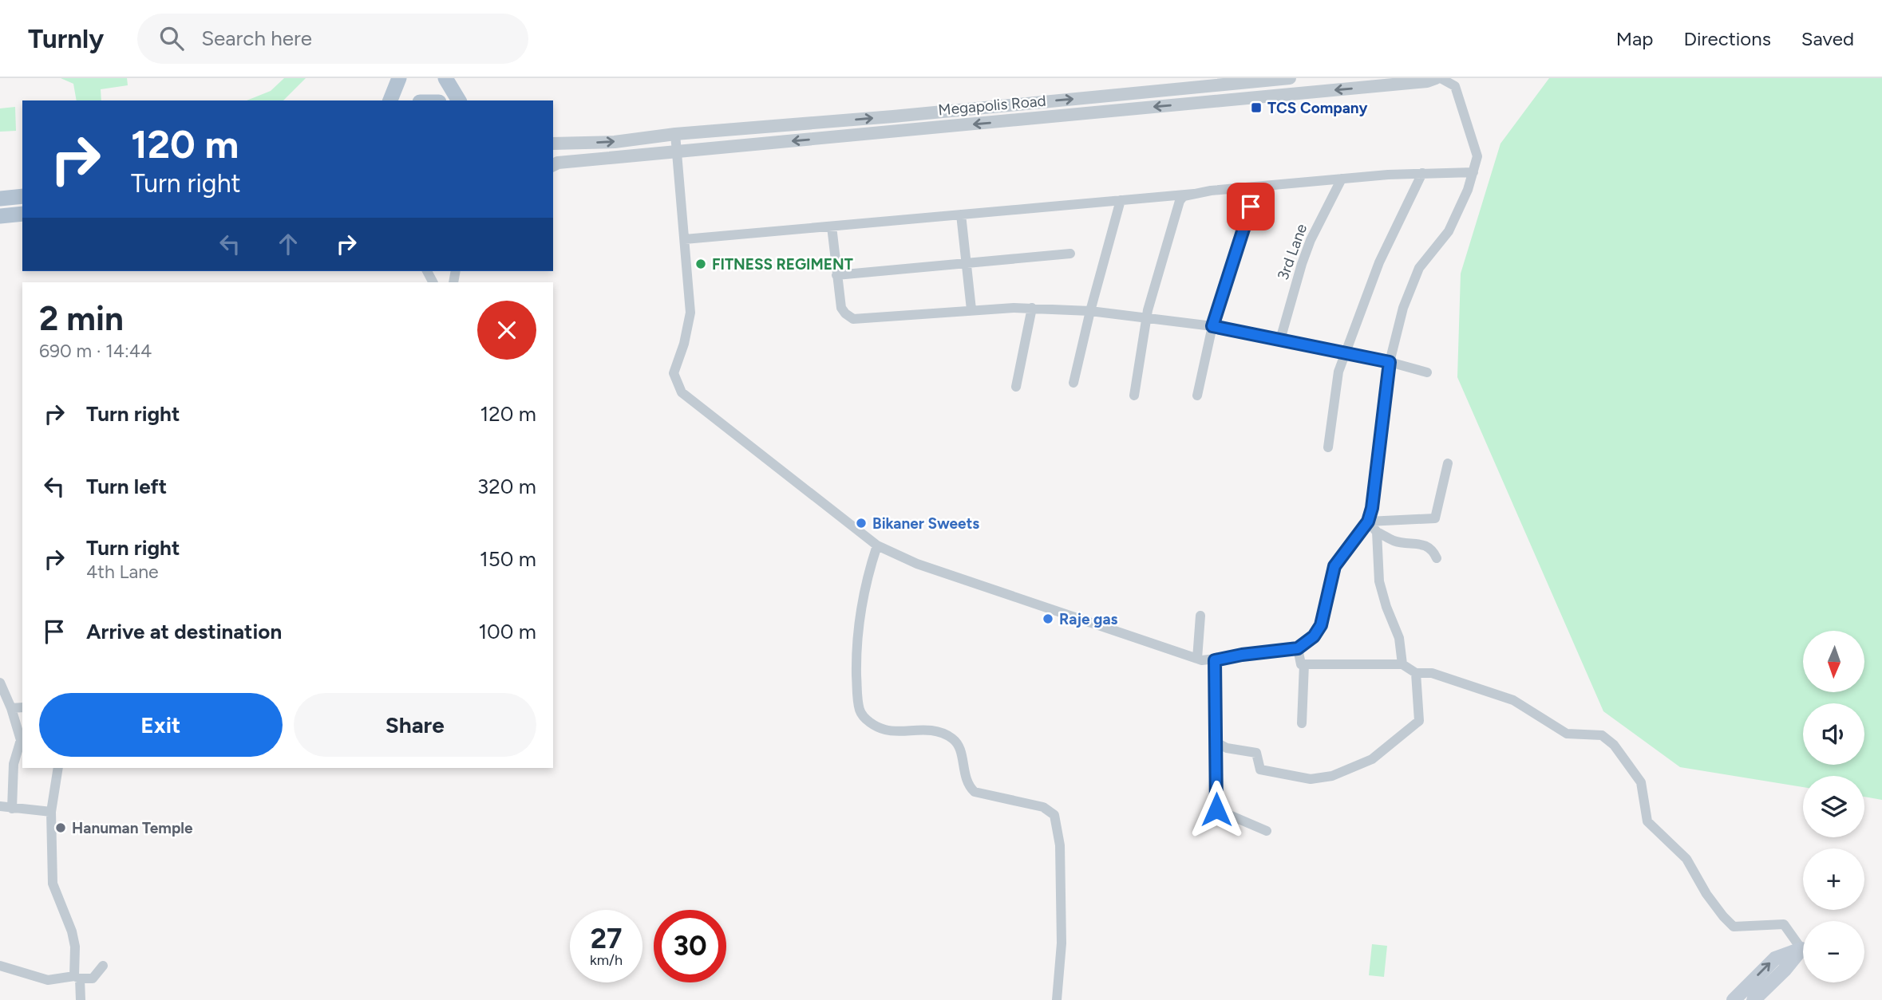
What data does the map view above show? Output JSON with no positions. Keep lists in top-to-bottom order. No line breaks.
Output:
{"streets":{"street":["Megapolis Road","3rd Lane"]},"places":{"transit":["TCS Company"],"other":["FITNESS REGIMENT","Bikaner Sweets","Raje gas","Hanuman Temple"]},"north":"bottom","page":{"header":"Turnly","search":"Search here","nav":["Map","Directions","Saved"],"turn":["120 m","Turn right"],"heading":["2 min","690 m · 14:44"],"list":[{"name":"Turn right","value":"120 m"},{"name":"Turn left","value":"320 m"},{"name":"Turn right","note":"4th Lane","value":"150 m"},{"name":"Arrive at destination","value":"100 m"}],"map_buttons":["+","−"],"buttons":["Exit","Share"],"speed":"27 km/h","limit":"30"}}
